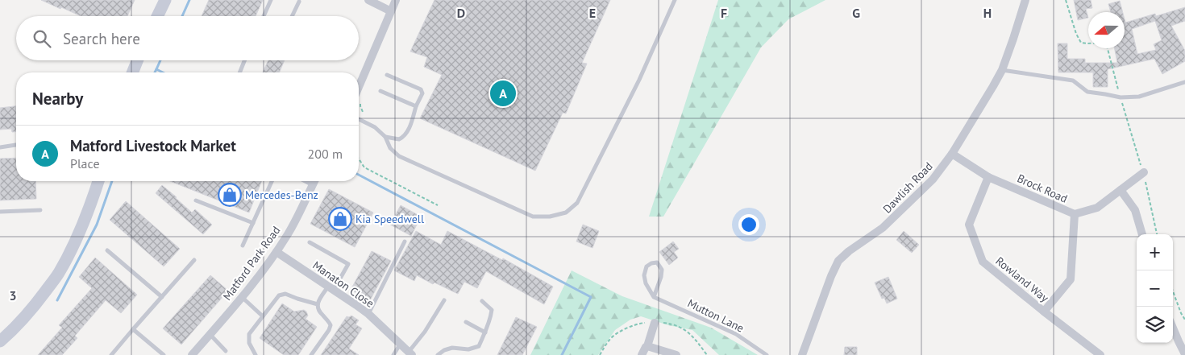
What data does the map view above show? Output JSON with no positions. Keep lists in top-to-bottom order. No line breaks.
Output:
{"streets":{"street":["Dawlish Road","Brock Road","Matford Park Road","Rowland Way","Manaton Close"],"lane":["Mutton Lane"]},"crossings":[["Dawlish Road","Brock Road"],["Brock Road","Rowland Way"],["Matford Park Road","Manaton Close"]],"places":{"shop":["Mercedes-Benz","Kia Speedwell"]},"north":"left","page":{"search":"Search here","heading":"Nearby","pins":"A","list":[{"mark":"A","name":"Matford Livestock Market","note":"Place","value":"200 m"}],"map_buttons":["+","−"]},"grid":{"columns":["D","E","F","G","H"],"rows":["3"]}}
